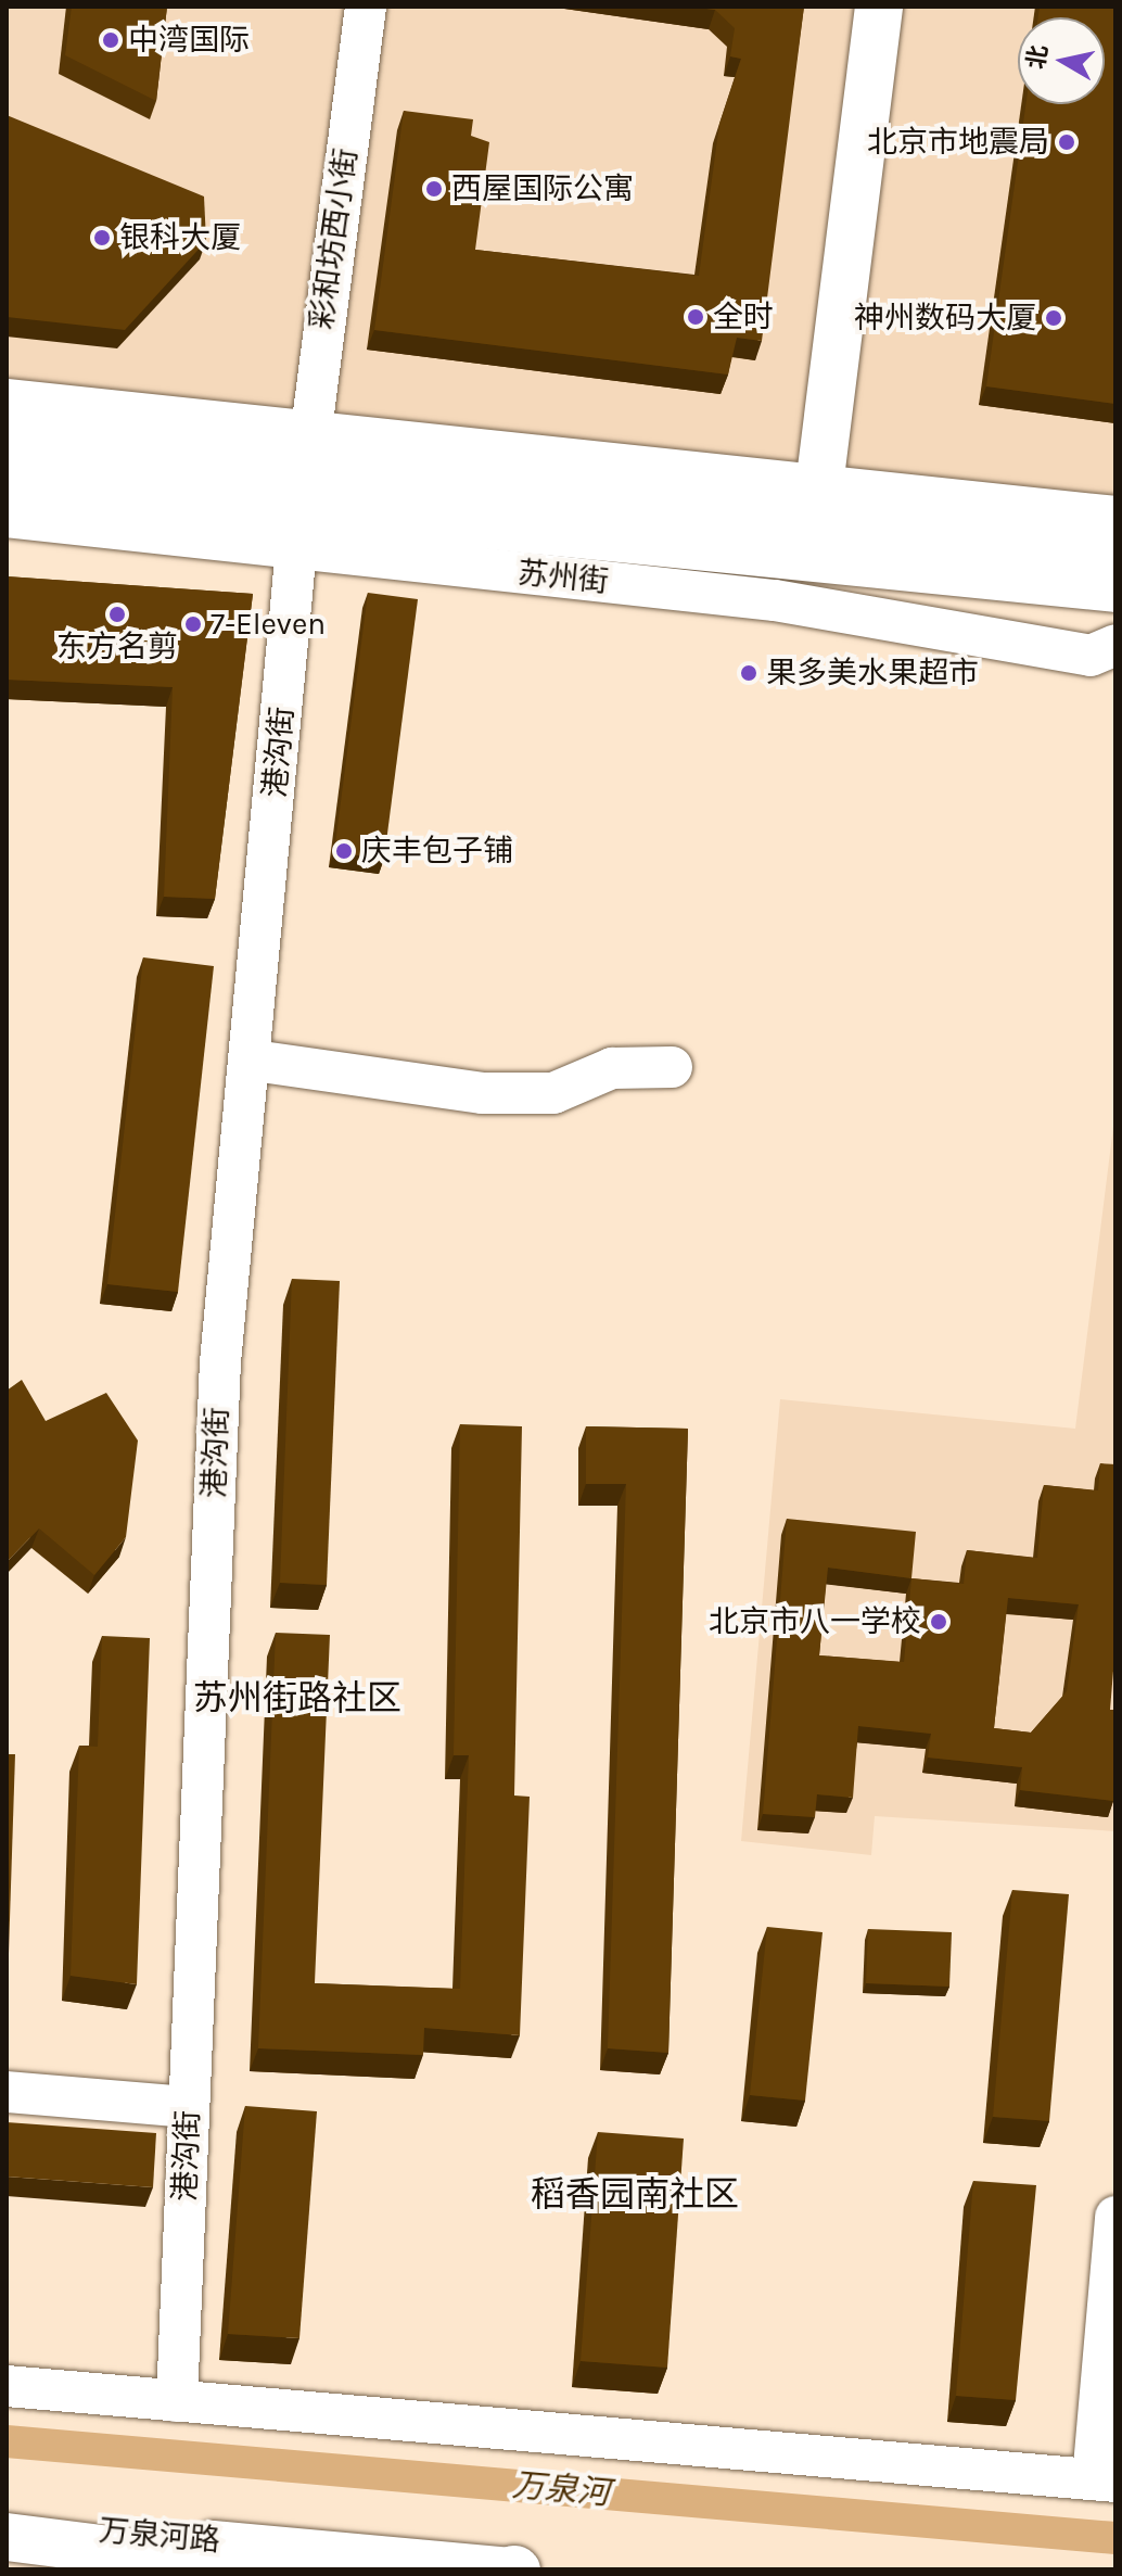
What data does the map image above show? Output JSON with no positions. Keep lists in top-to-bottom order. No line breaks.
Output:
{"streets":{"main road":["苏州街"],"street":["彩和坊西小街","港沟街","万泉河路"]},"crossings":[["彩和坊西小街","苏州街"],["彩和坊西小街","港沟街"],["苏州街","港沟街"]],"districts":["苏州街路社区","稻香园南社区"],"water":["万泉河"],"places":["中湾国际","北京市地震局","西屋国际公寓","银科大厦","全时","神州数码大厦","东方名剪","7-Eleven","果多美水果超市","庆丰包子铺","北京市八一学校"],"north":"left"}
